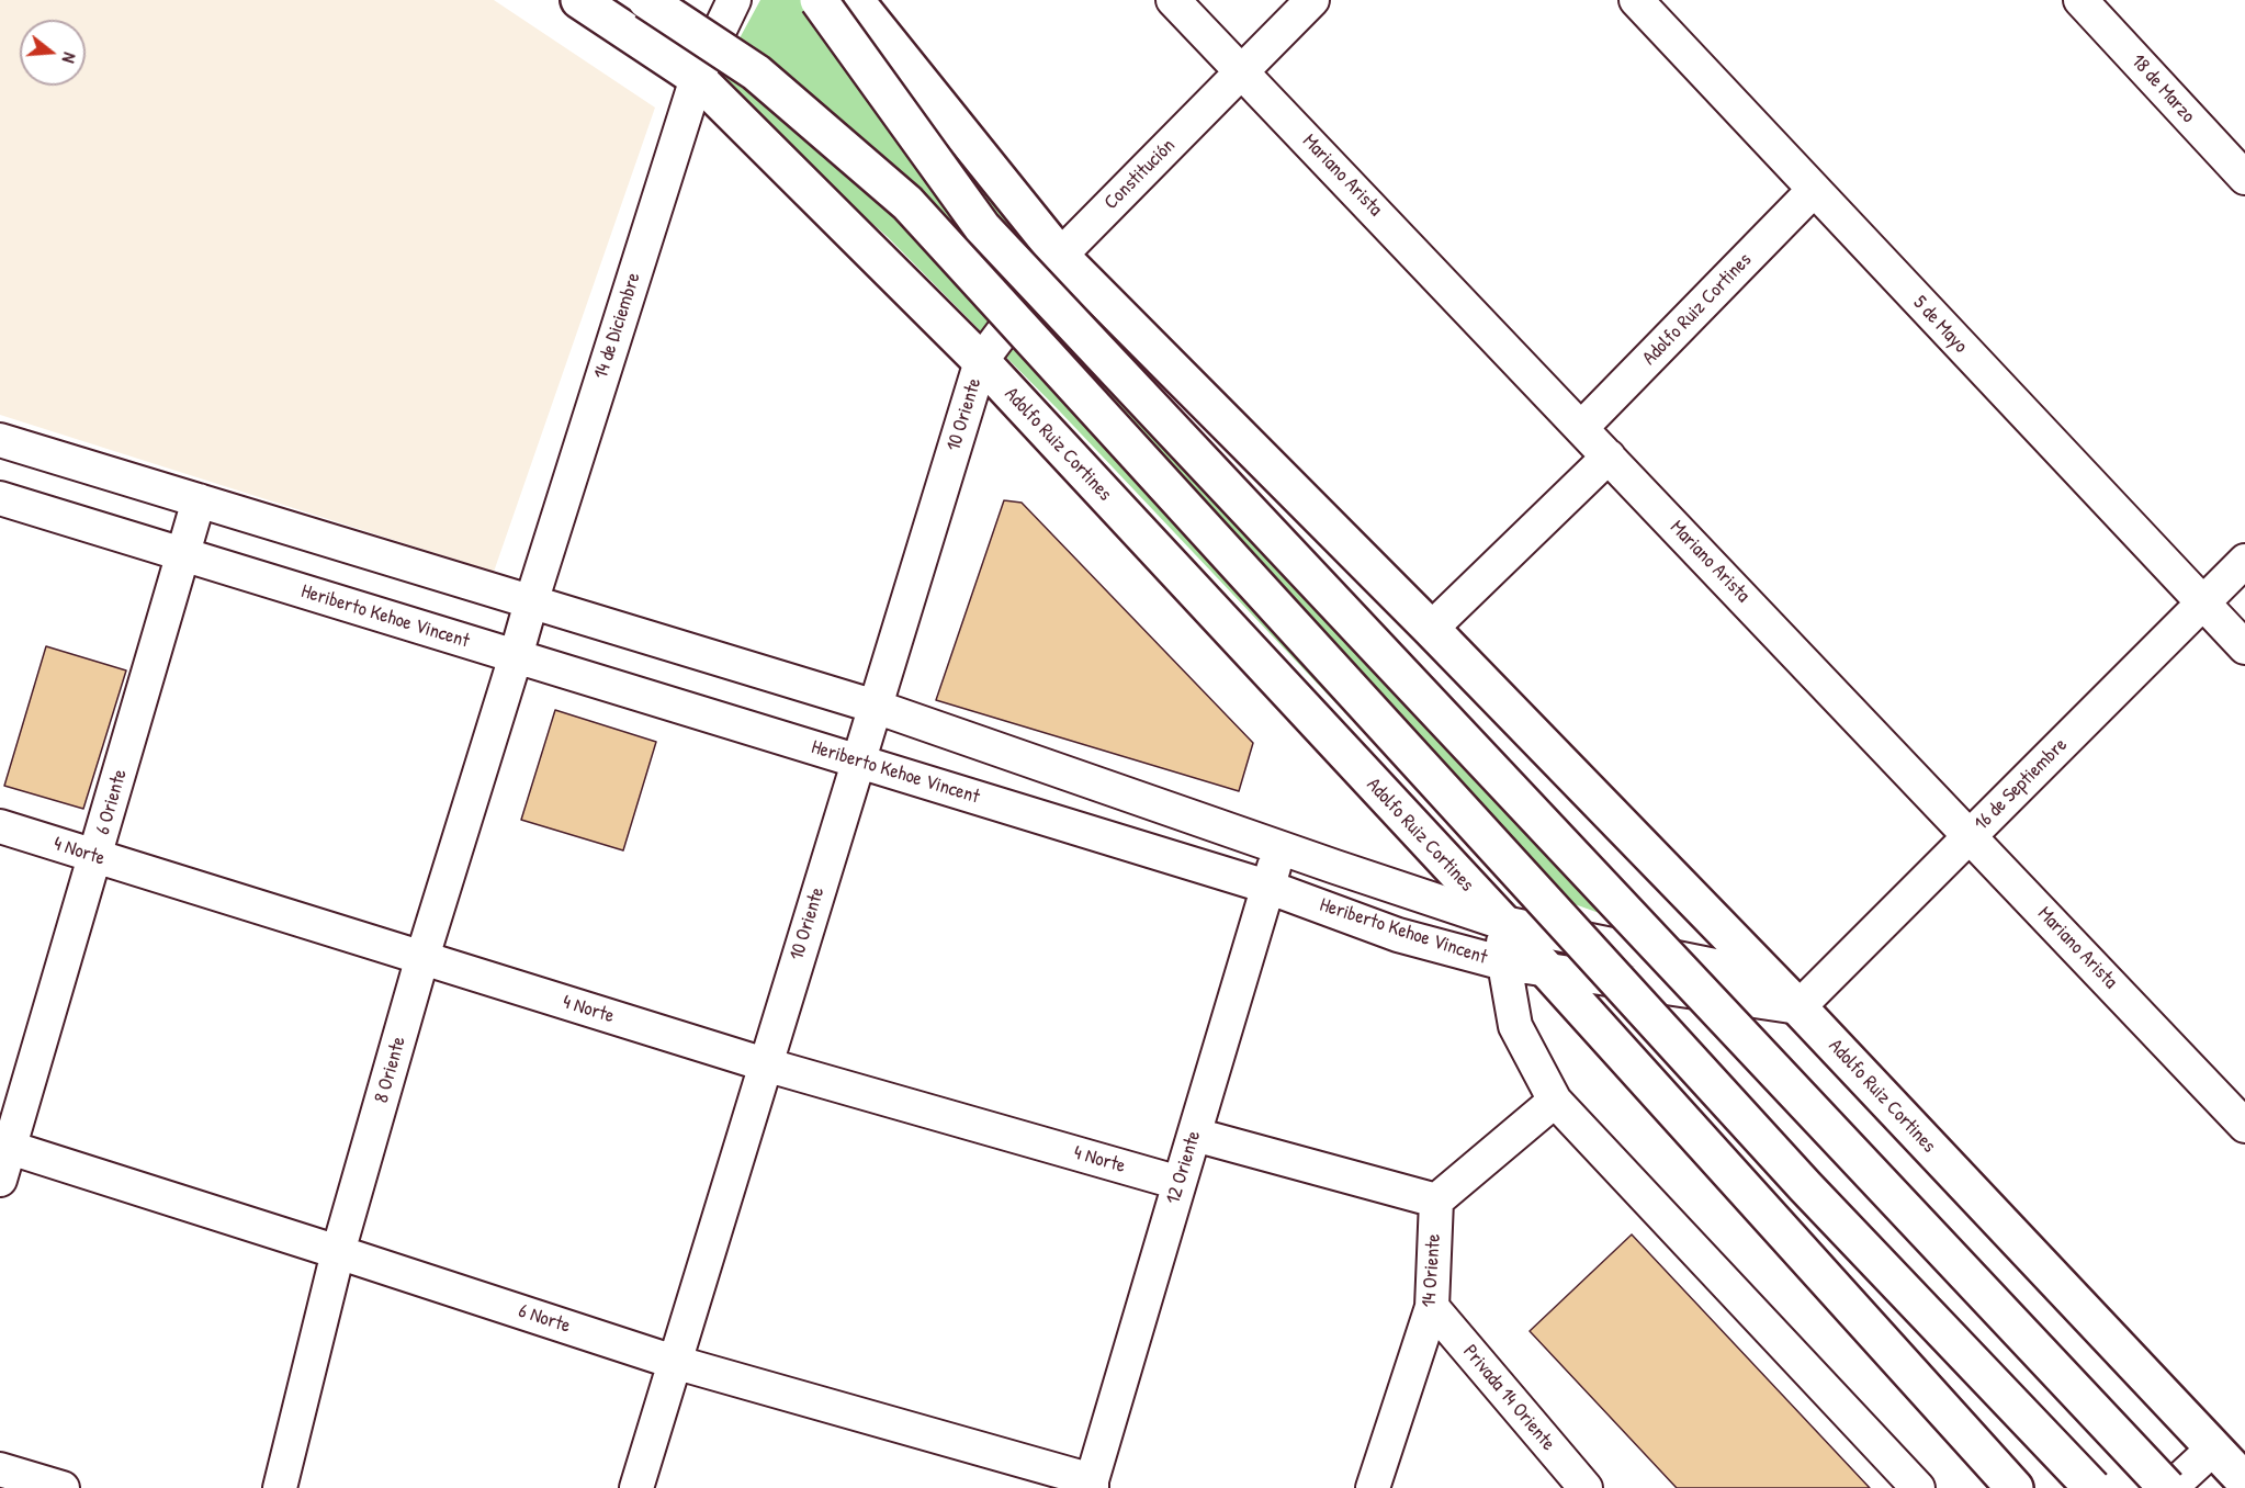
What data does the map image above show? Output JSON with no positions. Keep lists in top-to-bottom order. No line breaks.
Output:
{"streets":{"main road":["Adolfo Ruiz Cortines"],"street":["18 de Marzo","Constitución","Mariano Arista","5 de Mayo","14 de Diciembre","10 Oriente","Heriberto Kehoe Vincent","16 de Septiembre","6 Oriente","4 Norte","8 Oriente","12 Oriente","14 Oriente","6 Norte","Privada 14 Oriente"]},"crossings":[["Constitución","Mariano Arista"],["Constitución","Adolfo Ruiz Cortines"],["Constitución","10 Oriente"],["Mariano Arista","Adolfo Ruiz Cortines"],["Mariano Arista","16 de Septiembre"],["Adolfo Ruiz Cortines","5 de Mayo"],["Adolfo Ruiz Cortines","14 de Diciembre"],["Adolfo Ruiz Cortines","10 Oriente"],["Adolfo Ruiz Cortines","Heriberto Kehoe Vincent"],["Adolfo Ruiz Cortines","16 de Septiembre"],["5 de Mayo","16 de Septiembre"],["14 de Diciembre","Heriberto Kehoe Vincent"],["14 de Diciembre","8 Oriente"],["10 Oriente","Heriberto Kehoe Vincent"],["10 Oriente","4 Norte"],["10 Oriente","6 Norte"],["Heriberto Kehoe Vincent","16 de Septiembre"],["Heriberto Kehoe Vincent","6 Oriente"],["Heriberto Kehoe Vincent","8 Oriente"],["Heriberto Kehoe Vincent","12 Oriente"],["6 Oriente","4 Norte"],["6 Oriente","6 Norte"],["4 Norte","8 Oriente"],["4 Norte","12 Oriente"],["8 Oriente","6 Norte"],["12 Oriente","6 Norte"],["14 Oriente","Privada 14 Oriente"]],"north":"right"}
